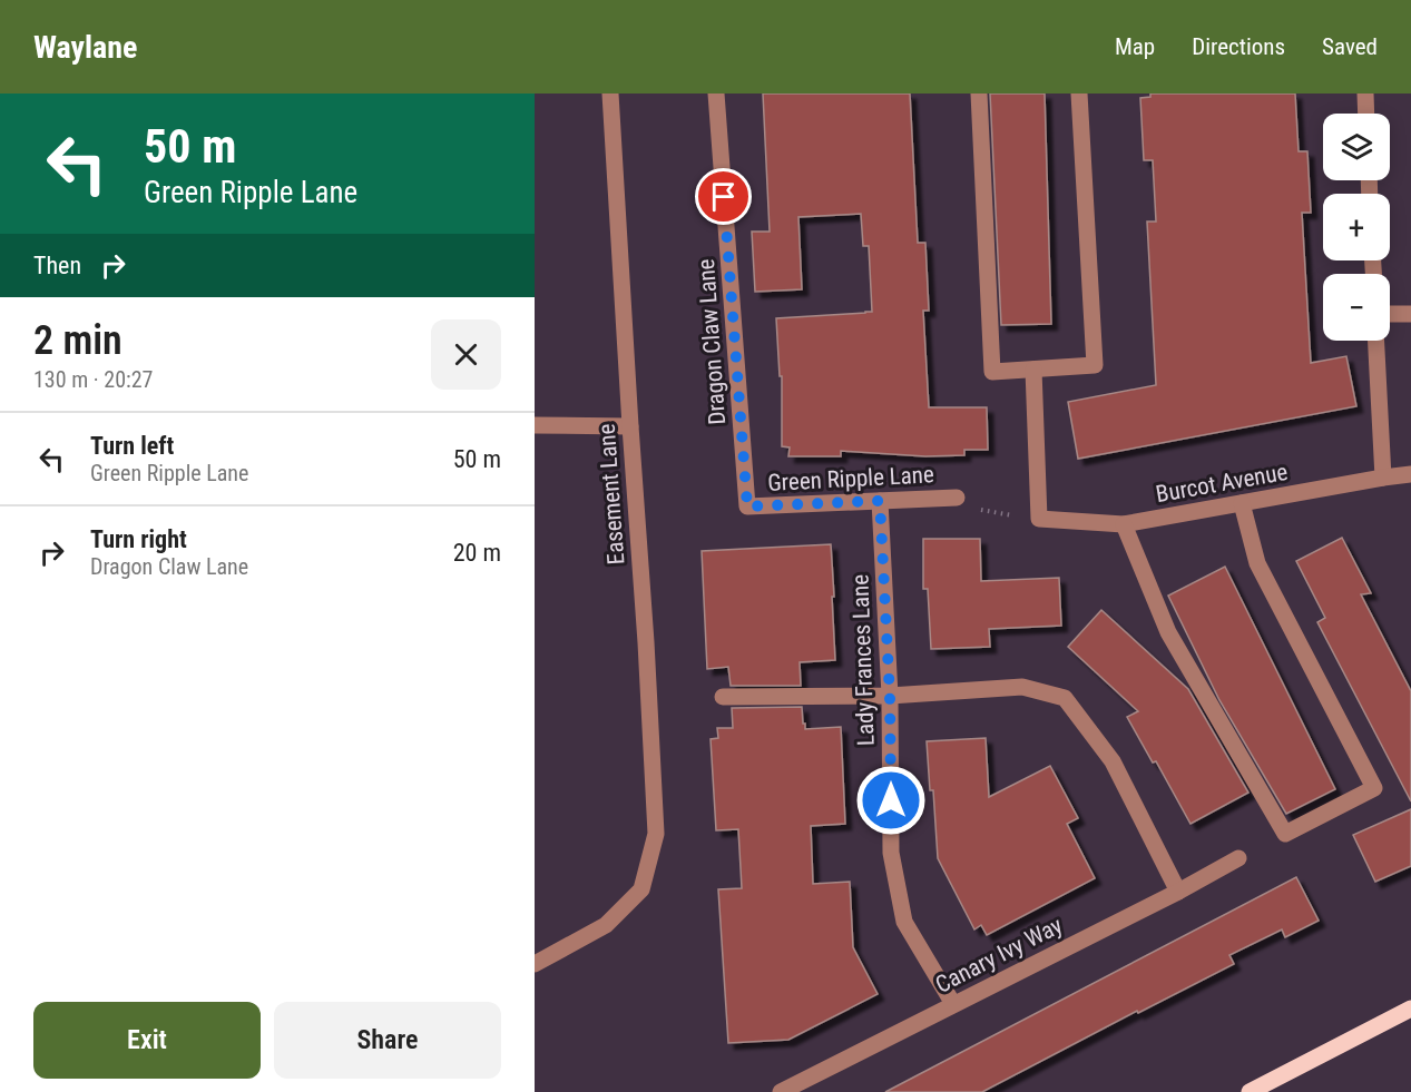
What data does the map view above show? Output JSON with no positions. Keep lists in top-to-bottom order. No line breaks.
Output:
{"streets":{"street":["Dragon Claw Lane","Green Ripple Lane","Burcot Avenue","Easement Lane","Lady Frances Lane","Canary Ivy Way"]},"crossings":[["Dragon Claw Lane","Green Ripple Lane"],["Green Ripple Lane","Lady Frances Lane"],["Lady Frances Lane","Canary Ivy Way"]],"page":{"header":"Waylane","nav":["Map","Directions","Saved"],"turn":["50 m","Green Ripple Lane"],"map_buttons":["+","−"],"then":"Then","heading":["2 min","130 m · 20:27"],"list":[{"name":"Turn left","note":"Green Ripple Lane","value":"50 m"},{"name":"Turn right","note":"Dragon Claw Lane","value":"20 m"}],"buttons":["Exit","Share"]}}
